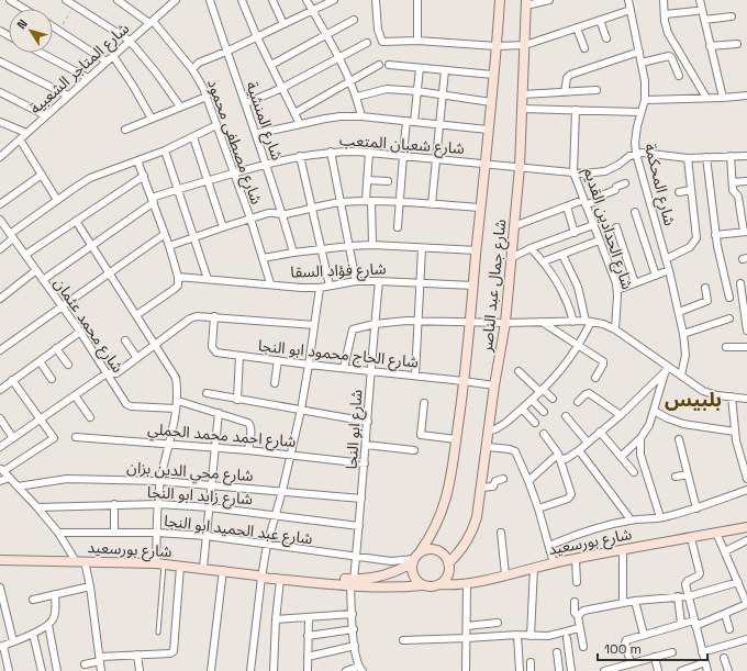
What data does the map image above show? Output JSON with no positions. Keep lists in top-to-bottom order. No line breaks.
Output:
{"streets":{"street":["شارع المتاجر الشعبية","شارع المنشية","شارع مصطفى محمود","شارع شعبان المتعب","شارع المحكمة","شارع الحدادين القديم","شارع فؤاد السقا","شارع جمال عبد الناصر","شارع محمد عثمان","شارع الحاج محمود ابو النجا","شارع ابو النجا","شارع احمد محمد الحملي","شارع محي الدين بزان","شارع زايد ابو النجا","شارع عبد الحميد ابو النجا","شارع بورسعيد"]},"crossings":[["شارع المتاجر الشعبية","شارع مصطفى محمود"],["شارع المنشية","شارع شعبان المتعب"],["شارع مصطفى محمود","شارع شعبان المتعب"],["شارع مصطفى محمود","شارع فؤاد السقا"],["شارع شعبان المتعب","شارع المحكمة"],["شارع شعبان المتعب","شارع الحدادين القديم"],["شارع شعبان المتعب","شارع جمال عبد الناصر"],["شارع شعبان المتعب","شارع محمد عثمان"],["شارع فؤاد السقا","شارع جمال عبد الناصر"],["شارع فؤاد السقا","شارع ابو النجا"],["شارع جمال عبد الناصر","شارع الحاج محمود ابو النجا"],["شارع جمال عبد الناصر","شارع عبد الحميد ابو النجا"],["شارع جمال عبد الناصر","شارع بورسعيد"],["شارع الحاج محمود ابو النجا","شارع ابو النجا"],["شارع ابو النجا","شارع احمد محمد الحملي"],["شارع ابو النجا","شارع محي الدين بزان"],["شارع ابو النجا","شارع زايد ابو النجا"],["شارع ابو النجا","شارع عبد الحميد ابو النجا"],["شارع ابو النجا","شارع بورسعيد"],["شارع عبد الحميد ابو النجا","شارع بورسعيد"]],"districts":["بلبيس"],"scale_bar":"100 m","north":"top left"}
